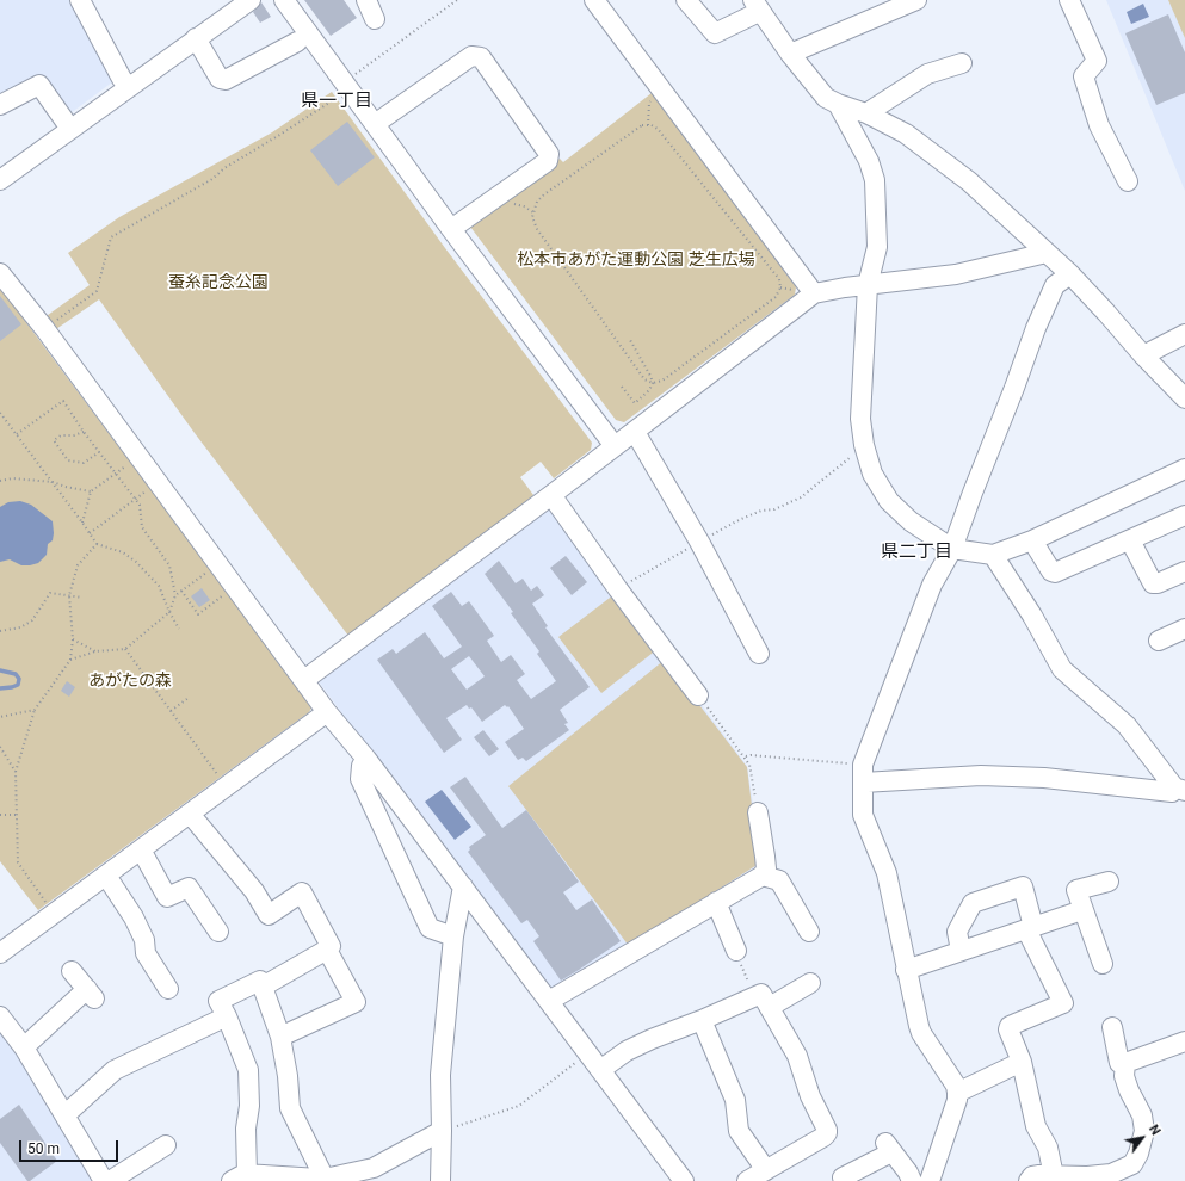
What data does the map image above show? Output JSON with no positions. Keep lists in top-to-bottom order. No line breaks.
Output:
{"districts":["県一丁目","県二丁目"],"parks":["松本市あがた運動公園 芝生広場","蚕糸記念公園","あがたの森"],"scale_bar":"50 m","north":"top right"}
